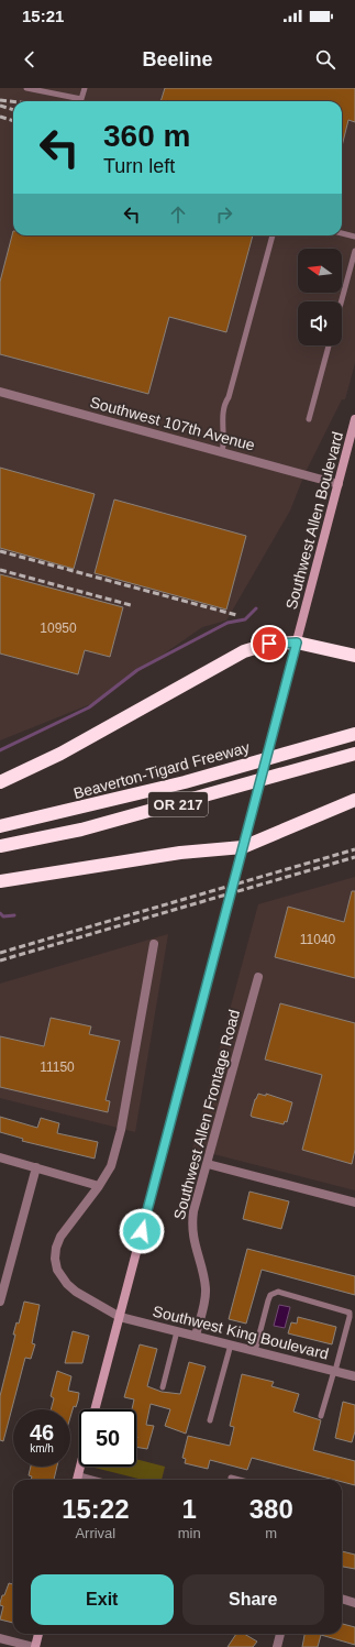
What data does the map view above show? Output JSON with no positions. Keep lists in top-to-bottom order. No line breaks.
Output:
{"streets":{"highway":["Beaverton-Tigard Freeway","OR 217"],"main road":["Southwest Allen Boulevard"],"street":["Southwest 107th Avenue","Southwest Allen Frontage Road","Southwest King Boulevard"]},"crossings":[["Southwest 107th Avenue","Southwest Allen Boulevard"],["Southwest Allen Boulevard","Southwest King Boulevard"],["Southwest Allen Frontage Road","Southwest King Boulevard"]],"house_numbers":["10950","11040","11150"],"north":"left","page":{"status":"15:21","header":"Beeline","turn":["360 m","Turn left"],"speed":"46 km/h","limit":"50","eta":["15:22","Arrival","1","min","380","m"],"buttons":["Exit","Share"]}}
